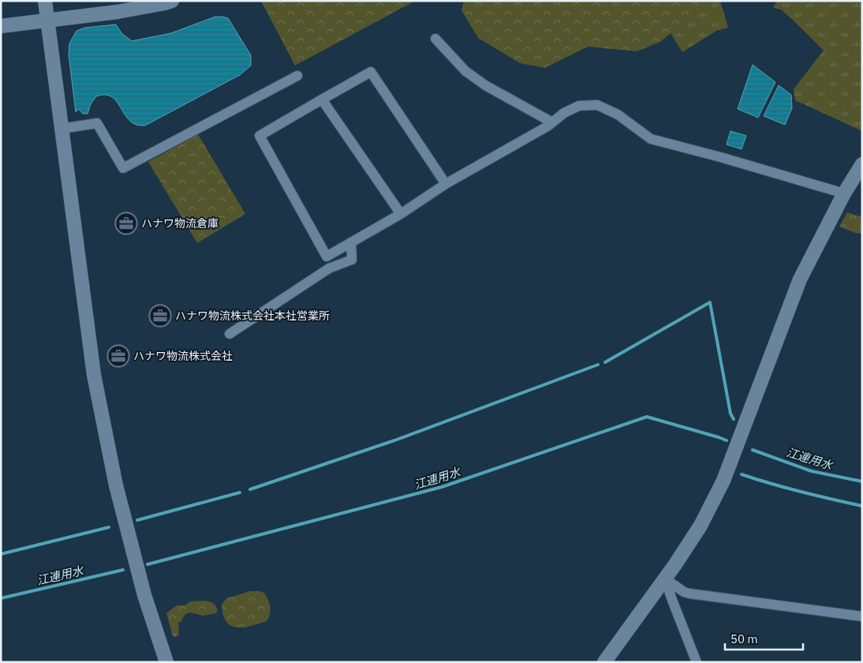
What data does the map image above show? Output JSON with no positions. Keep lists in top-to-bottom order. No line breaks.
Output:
{"water":["江連用水"],"places":{"office":["ハナワ物流倉庫","ハナワ物流株式会社本社営業所","ハナワ物流株式会社"]},"scale_bar":"50 m"}
